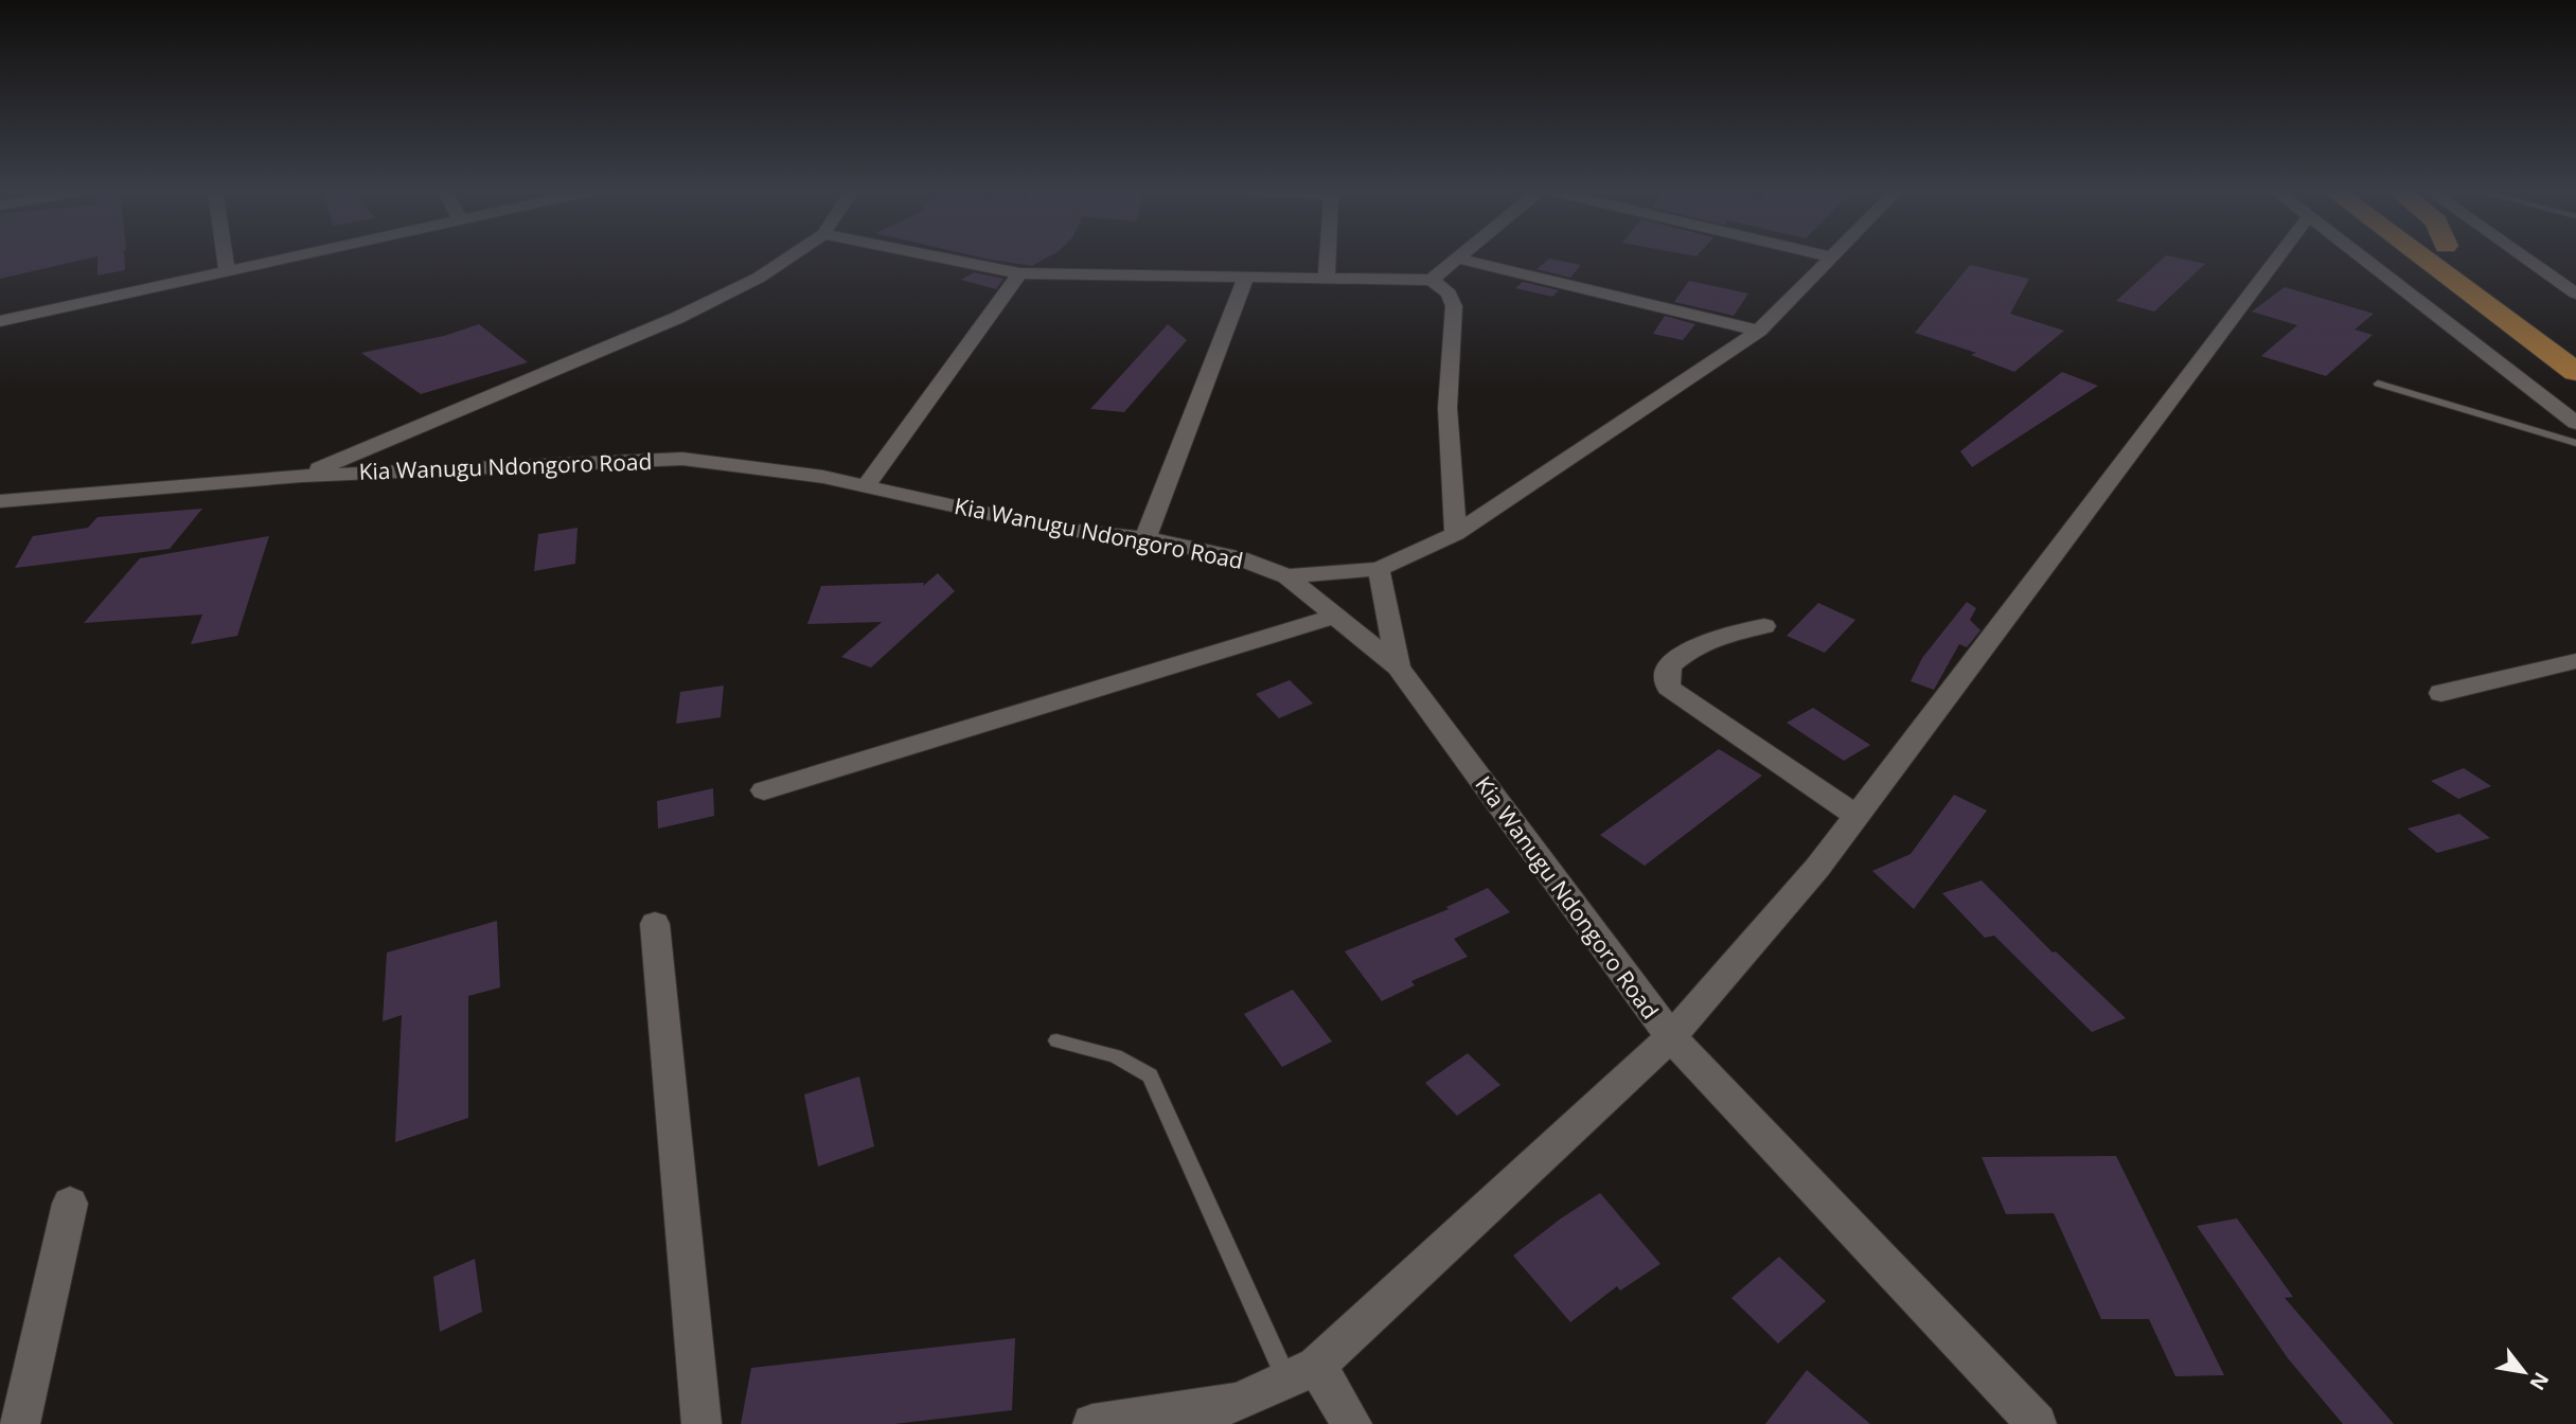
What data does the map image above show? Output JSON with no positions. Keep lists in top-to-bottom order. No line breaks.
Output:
{"streets":{"street":["Kia Wanugu Ndongoro Road"]},"north":"bottom right"}
